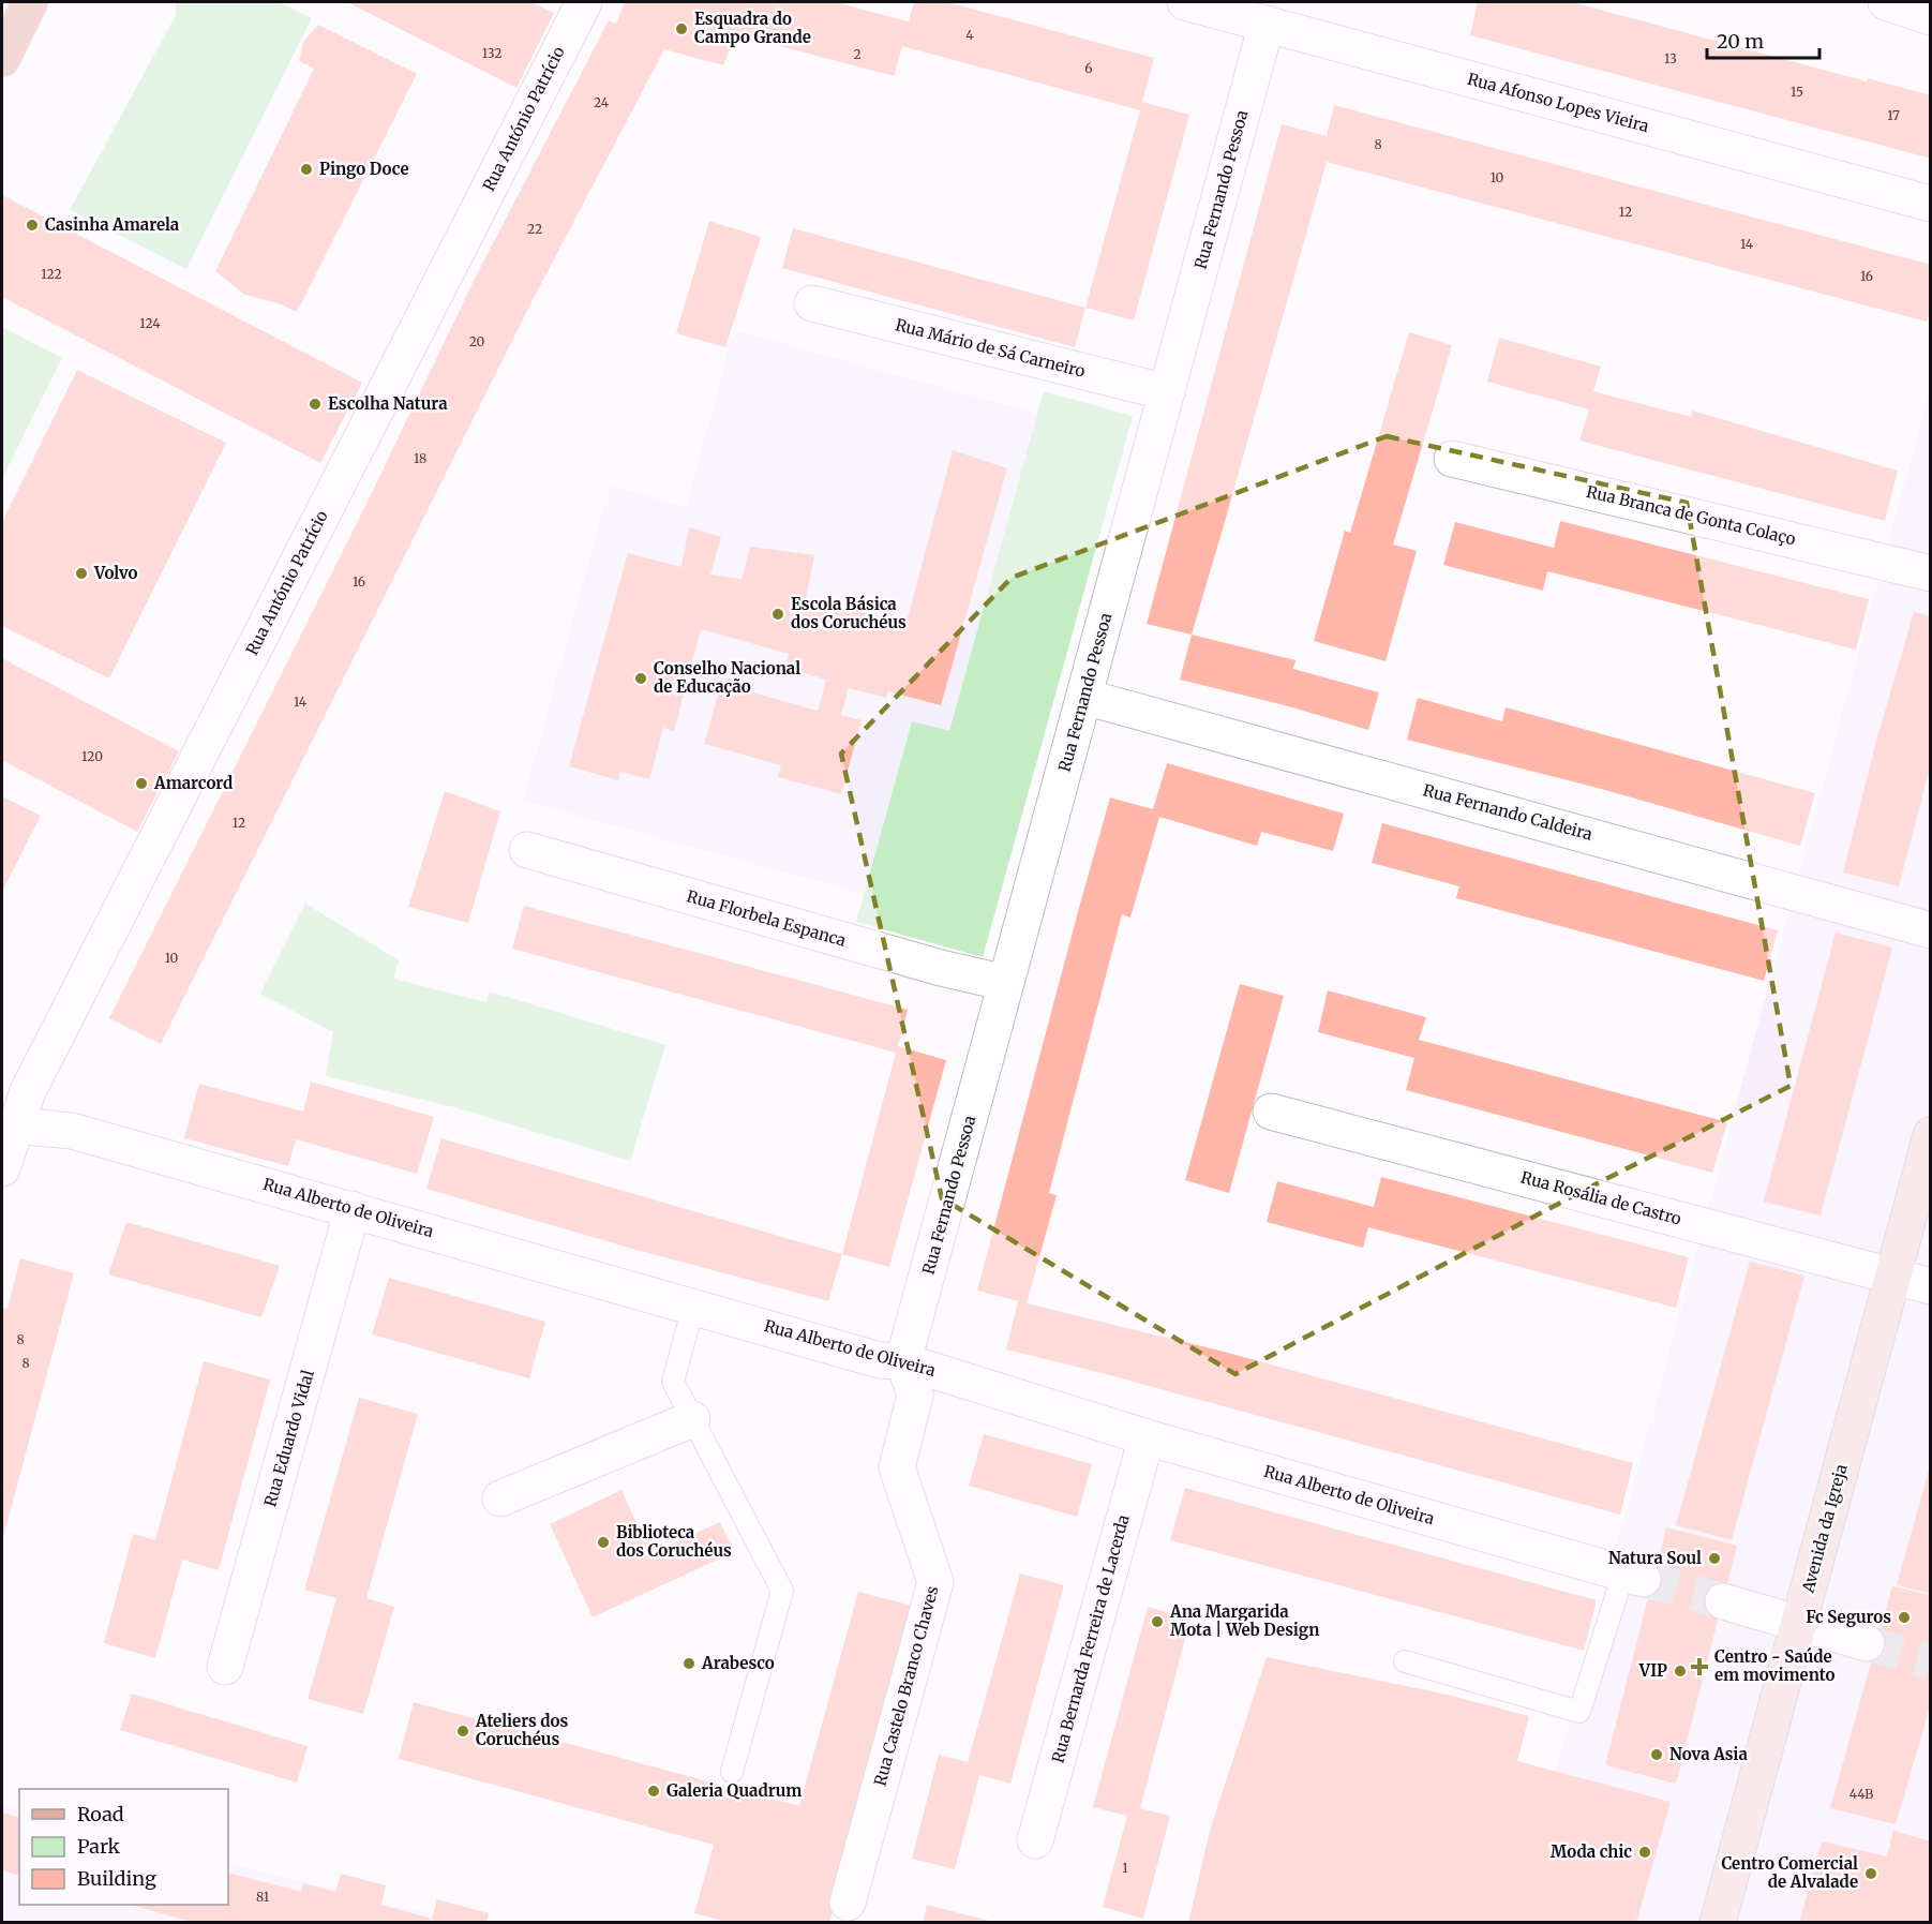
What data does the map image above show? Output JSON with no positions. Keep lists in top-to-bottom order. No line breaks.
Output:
{"streets":{"street":["Rua Afonso Lopes Vieira","Rua António Patrício","Rua Fernando Pessoa","Rua Mário de Sá Carneiro","Rua Branca de Gonta Colaço","Rua Fernando Caldeira","Rua Florbela Espanca","Rua Rosália de Castro","Rua Alberto de Oliveira","Rua Eduardo Vidal","Avenida da Igreja","Rua Bernarda Ferreira de Lacerda","Rua Castelo Branco Chaves"]},"crossings":[["Rua Afonso Lopes Vieira","Rua Fernando Pessoa"],["Rua António Patrício","Rua Alberto de Oliveira"],["Rua Fernando Pessoa","Rua Mário de Sá Carneiro"],["Rua Fernando Pessoa","Rua Fernando Caldeira"],["Rua Fernando Pessoa","Rua Florbela Espanca"],["Rua Fernando Pessoa","Rua Alberto de Oliveira"],["Rua Fernando Pessoa","Rua Castelo Branco Chaves"],["Rua Rosália de Castro","Avenida da Igreja"],["Rua Alberto de Oliveira","Rua Eduardo Vidal"],["Rua Alberto de Oliveira","Rua Bernarda Ferreira de Lacerda"],["Rua Alberto de Oliveira","Rua Castelo Branco Chaves"]],"places":{"other":["Esquadra do Campo Grande","Pingo Doce","Casinha Amarela","Escolha Natura","Volvo","Escola Básica dos Coruchéus","Conselho Nacional de Educação","Amarcord","Biblioteca dos Coruchéus","Natura Soul","Fc Seguros","Ana Margarida Mota | Web Design","Arabesco","VIP","Ateliers dos Coruchéus","Nova Asia","Galeria Quadrum","Moda chic","Centro Comercial de Alvalade"],"health":["Centro - Saúde em movimento"]},"house_numbers":["4","132","2","13","6","15","24","17","8","10","12","22","14","122","16","124","20","18","16","14","120","12","10","8","8","44B","1","81"],"legend":["Road","Park","Building"],"scale_bar":"20 m"}
